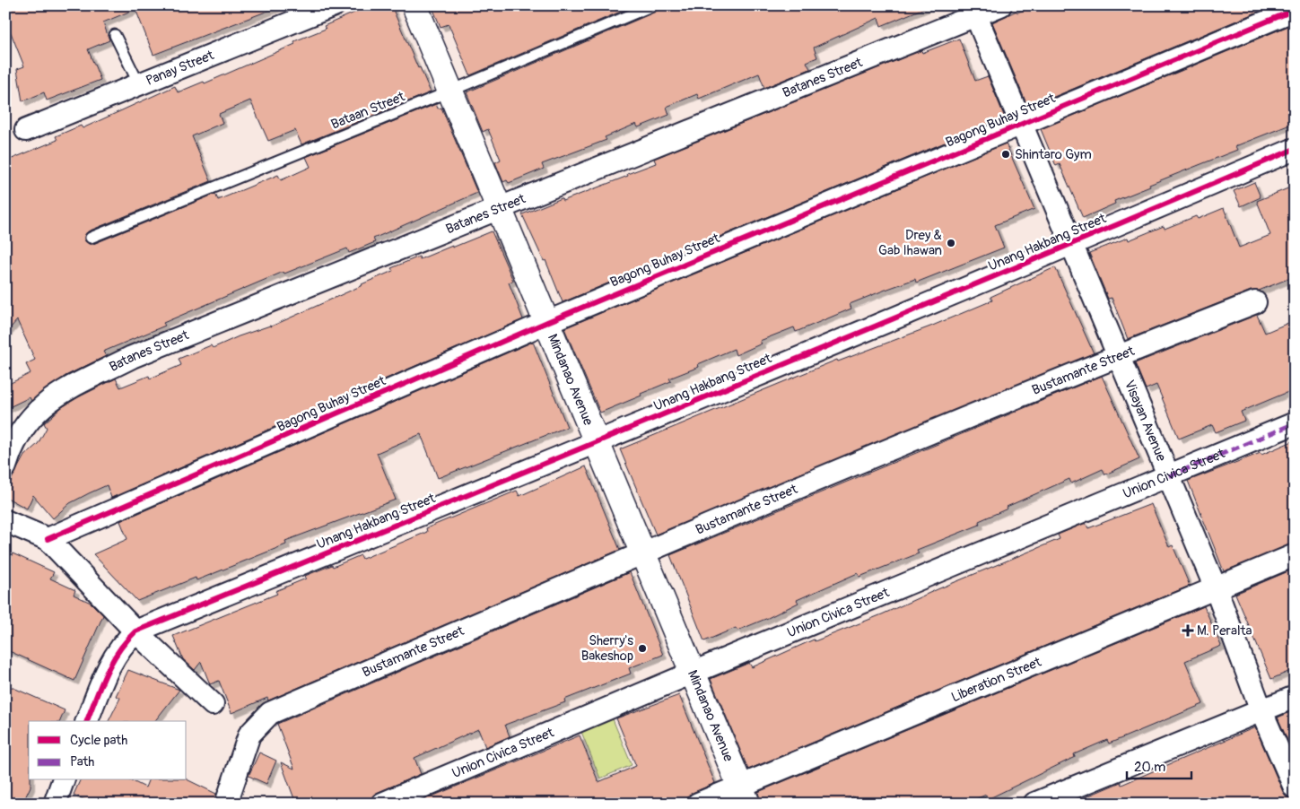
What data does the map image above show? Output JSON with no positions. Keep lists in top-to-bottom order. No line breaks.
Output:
{"streets":{"street":["Panay Street","Batanes Street","Bagong Buhay Street","Unang Hakbang Street","Bustamante Street","Mindanao Avenue","Visayan Avenue","Union Civica Street","Liberation Street"],"lane":["Bataan Street"]},"crossings":[["Batanes Street","Mindanao Avenue"],["Batanes Street","Visayan Avenue"],["Bataan Street","Mindanao Avenue"],["Bagong Buhay Street","Mindanao Avenue"],["Bagong Buhay Street","Visayan Avenue"],["Unang Hakbang Street","Mindanao Avenue"],["Unang Hakbang Street","Visayan Avenue"],["Bustamante Street","Mindanao Avenue"],["Bustamante Street","Visayan Avenue"],["Mindanao Avenue","Union Civica Street"],["Mindanao Avenue","Liberation Street"],["Visayan Avenue","Union Civica Street"],["Visayan Avenue","Liberation Street"]],"places":{"other":["Shintaro Gym","Drey & Gab Ihawan","Sherry's Bakeshop"],"health":["M. Peralta"]},"legend":["Cycle path","Path"],"scale_bar":"20 m"}
